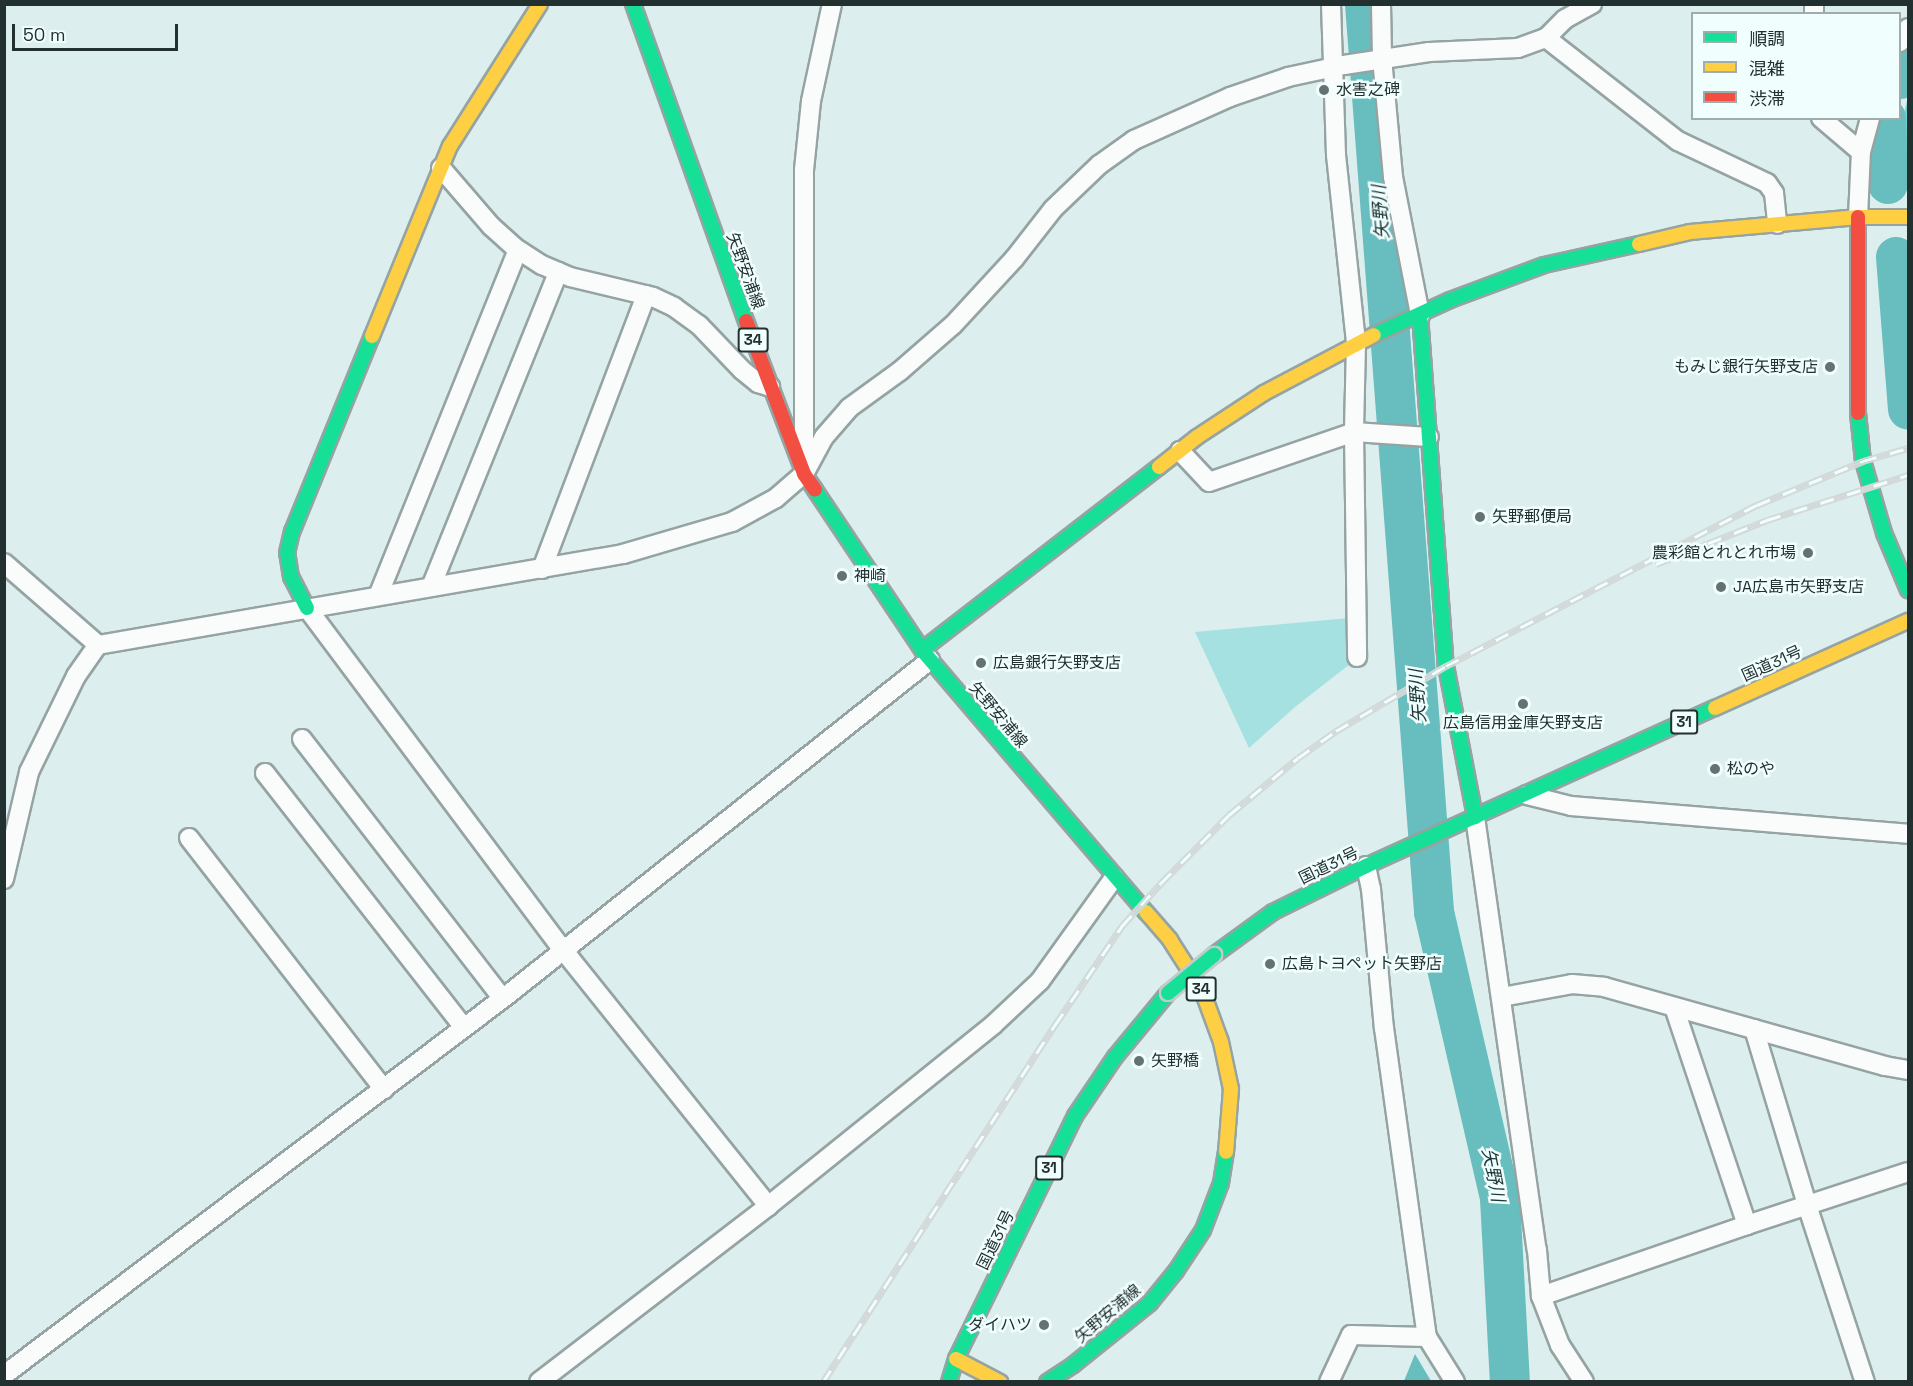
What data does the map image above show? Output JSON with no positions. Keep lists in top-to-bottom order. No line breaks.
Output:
{"streets":{"main road":["矢野安浦線","34","国道31号","31"]},"crossings":[["矢野安浦線","34"]],"water":["矢野川"],"places":["水害之碑","もみじ銀行矢野支店","矢野郵便局","農彩館とれとれ市場","神崎","JA広島市矢野支店","広島銀行矢野支店","広島信用金庫矢野支店","松のや","広島トヨペット矢野店","矢野橋","ダイハツ"],"legend":["順調","混雑","渋滞"],"scale_bar":"50 m"}
